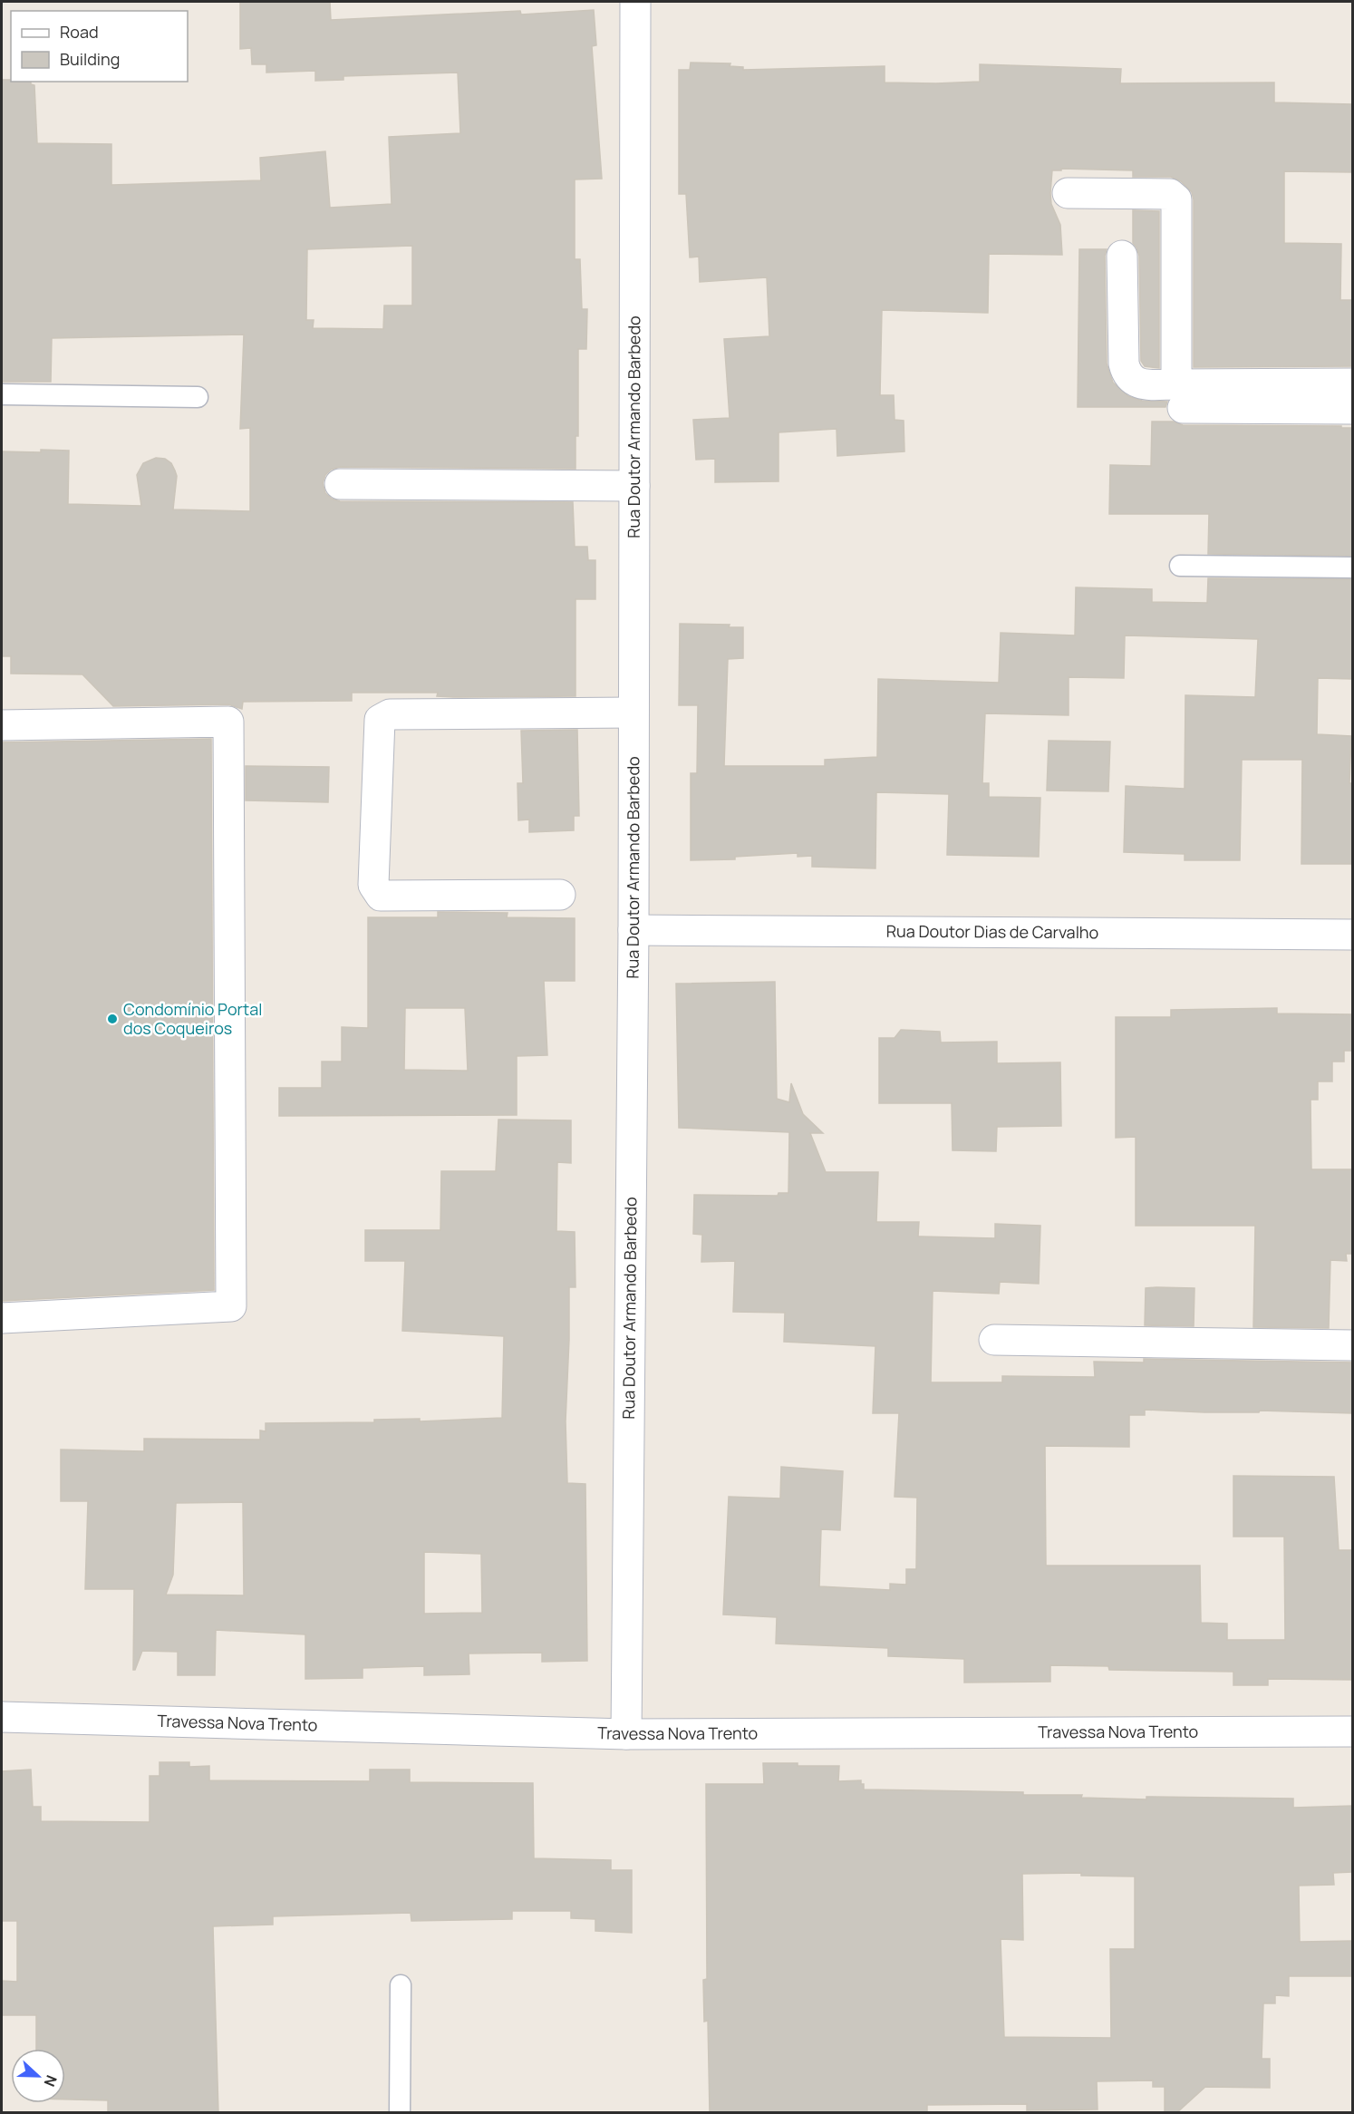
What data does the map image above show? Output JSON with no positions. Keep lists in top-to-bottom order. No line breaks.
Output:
{"streets":{"street":["Rua Doutor Armando Barbedo","Rua Doutor Dias de Carvalho","Travessa Nova Trento"]},"crossings":[["Rua Doutor Armando Barbedo","Rua Doutor Dias de Carvalho"],["Rua Doutor Armando Barbedo","Travessa Nova Trento"]],"places":["Condomínio Portal dos Coqueiros"],"legend":["Road","Building"],"north":"right"}
